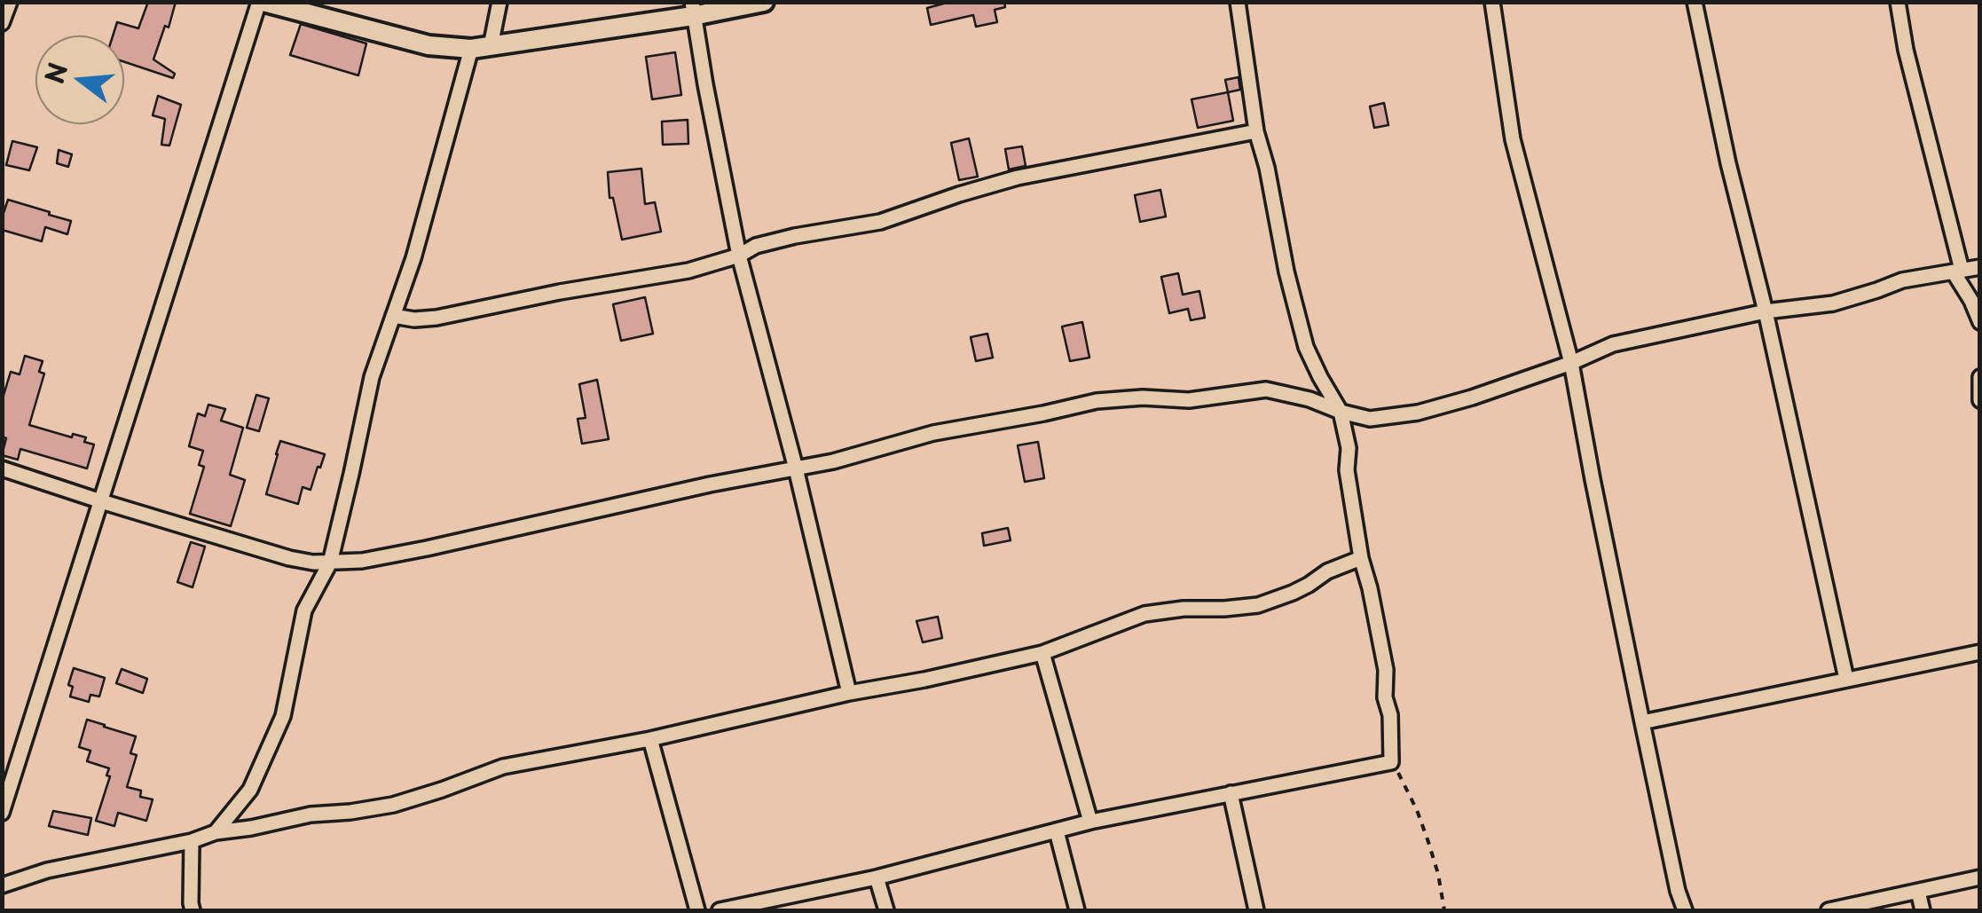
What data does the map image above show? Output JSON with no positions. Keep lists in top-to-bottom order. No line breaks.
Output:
{"north":"left"}
